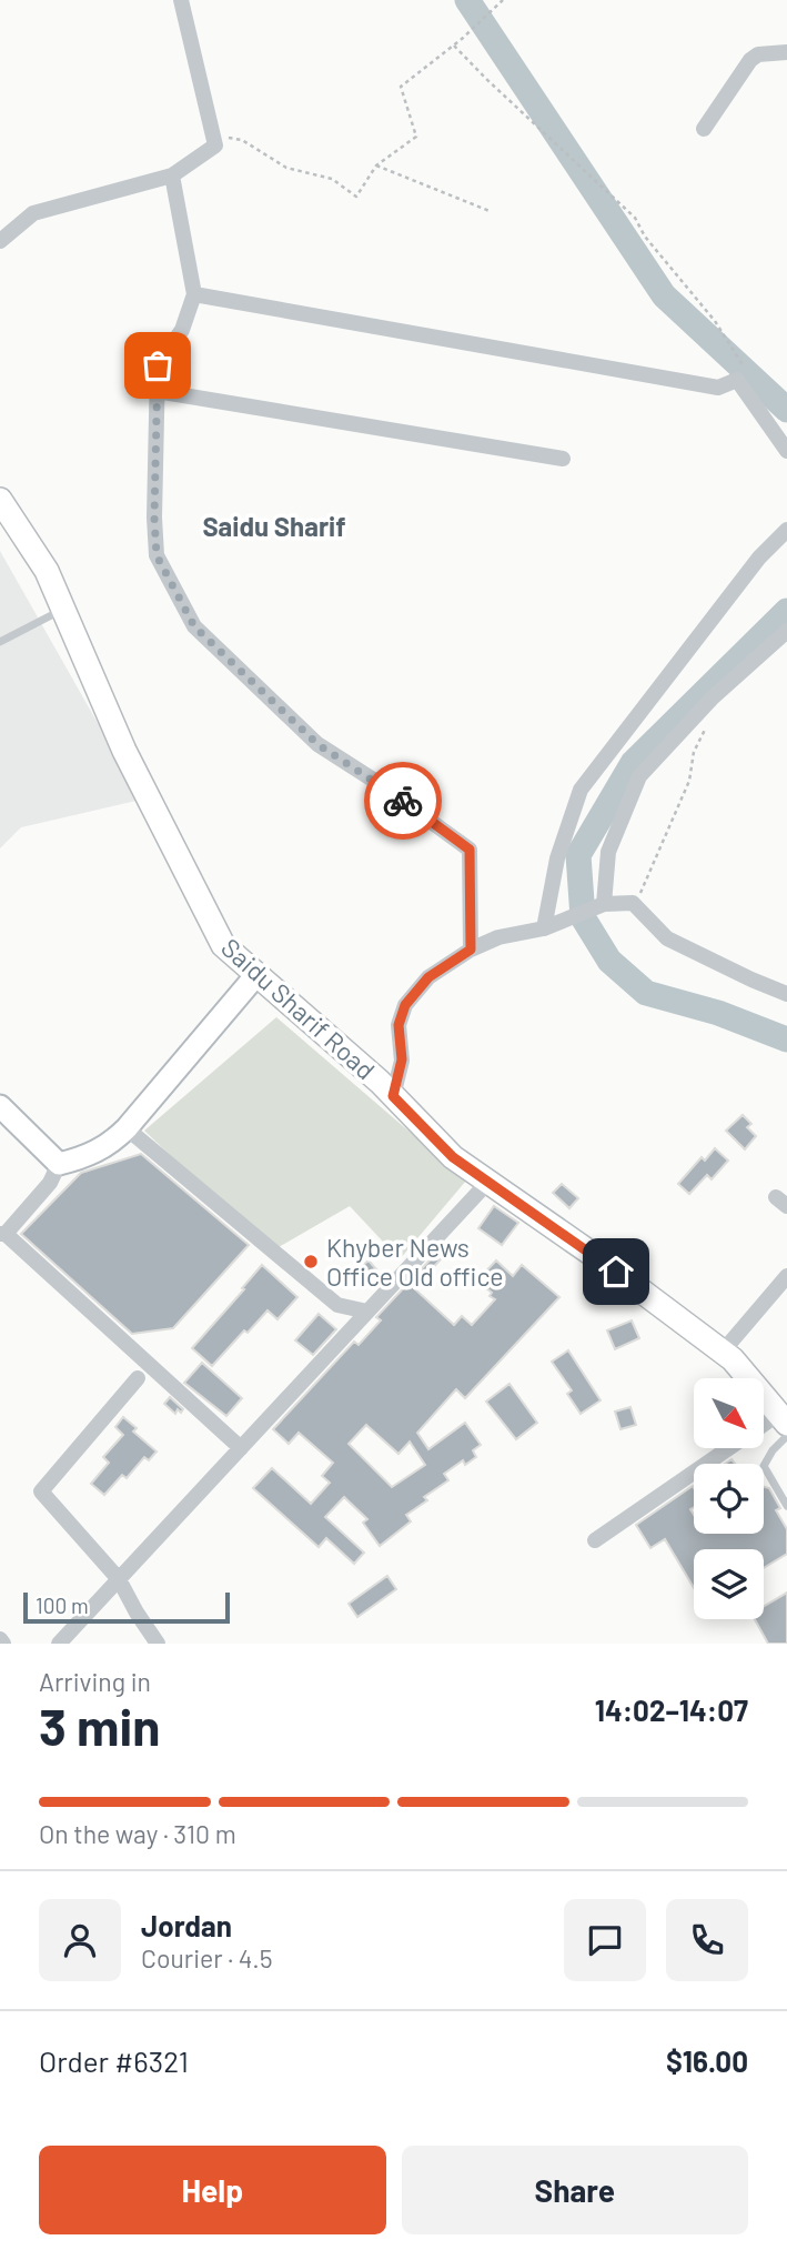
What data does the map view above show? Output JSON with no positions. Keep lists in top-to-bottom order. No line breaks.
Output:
{"streets":{"main road":["Saidu Sharif Road"]},"districts":["Saidu Sharif"],"places":["Khyber News Office Old office"],"scale_bar":"100 m","north":"bottom right","page":{"scale":"100 m","heading":["3 min","Arriving in","14:02–14:07"],"panel":["Jordan","Courier · 4.5","Order #6321","$16.00"],"bar":"On the way · 310 m","buttons":["Help","Share"]}}
